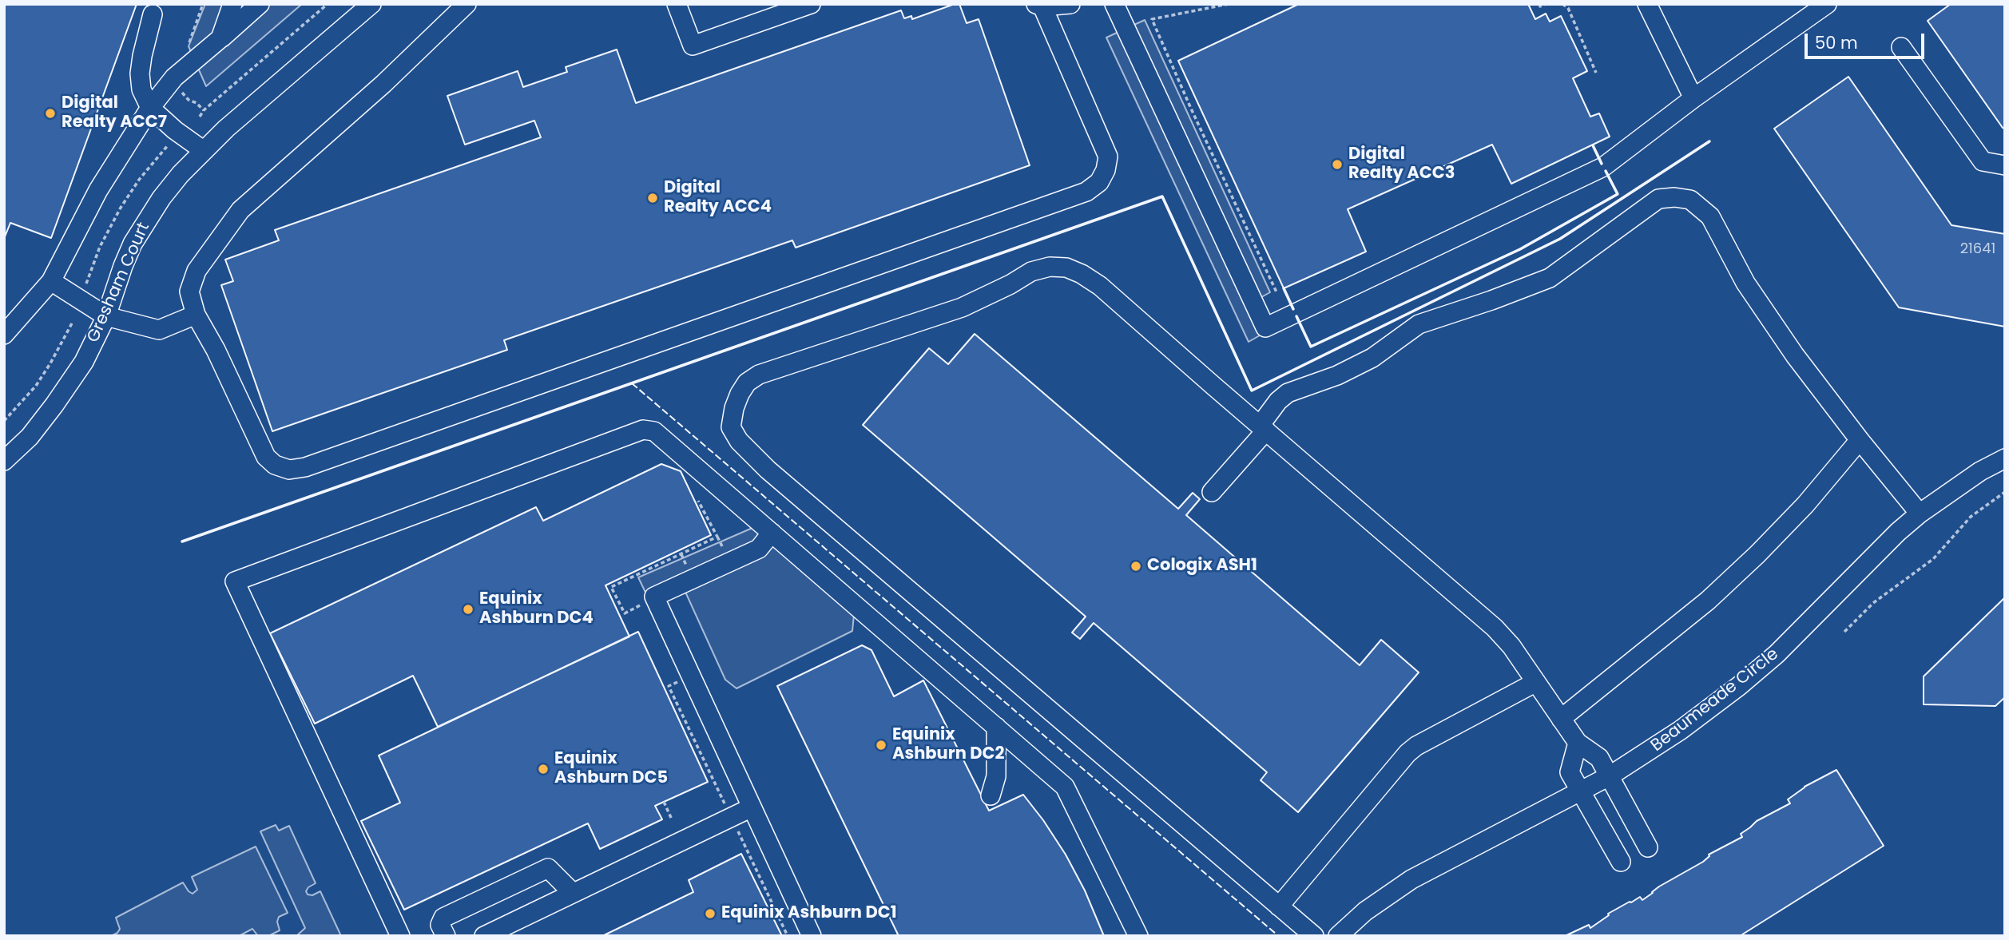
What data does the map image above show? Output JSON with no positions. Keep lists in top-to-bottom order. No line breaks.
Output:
{"streets":{"street":["Gresham Court","Beaumeade Circle"]},"places":["Digital Realty ACC7","Digital Realty ACC3","Digital Realty ACC4","Cologix ASH1","Equinix Ashburn DC4","Equinix Ashburn DC2","Equinix Ashburn DC5","Equinix Ashburn DC1"],"house_numbers":["21641"],"scale_bar":"50 m"}
